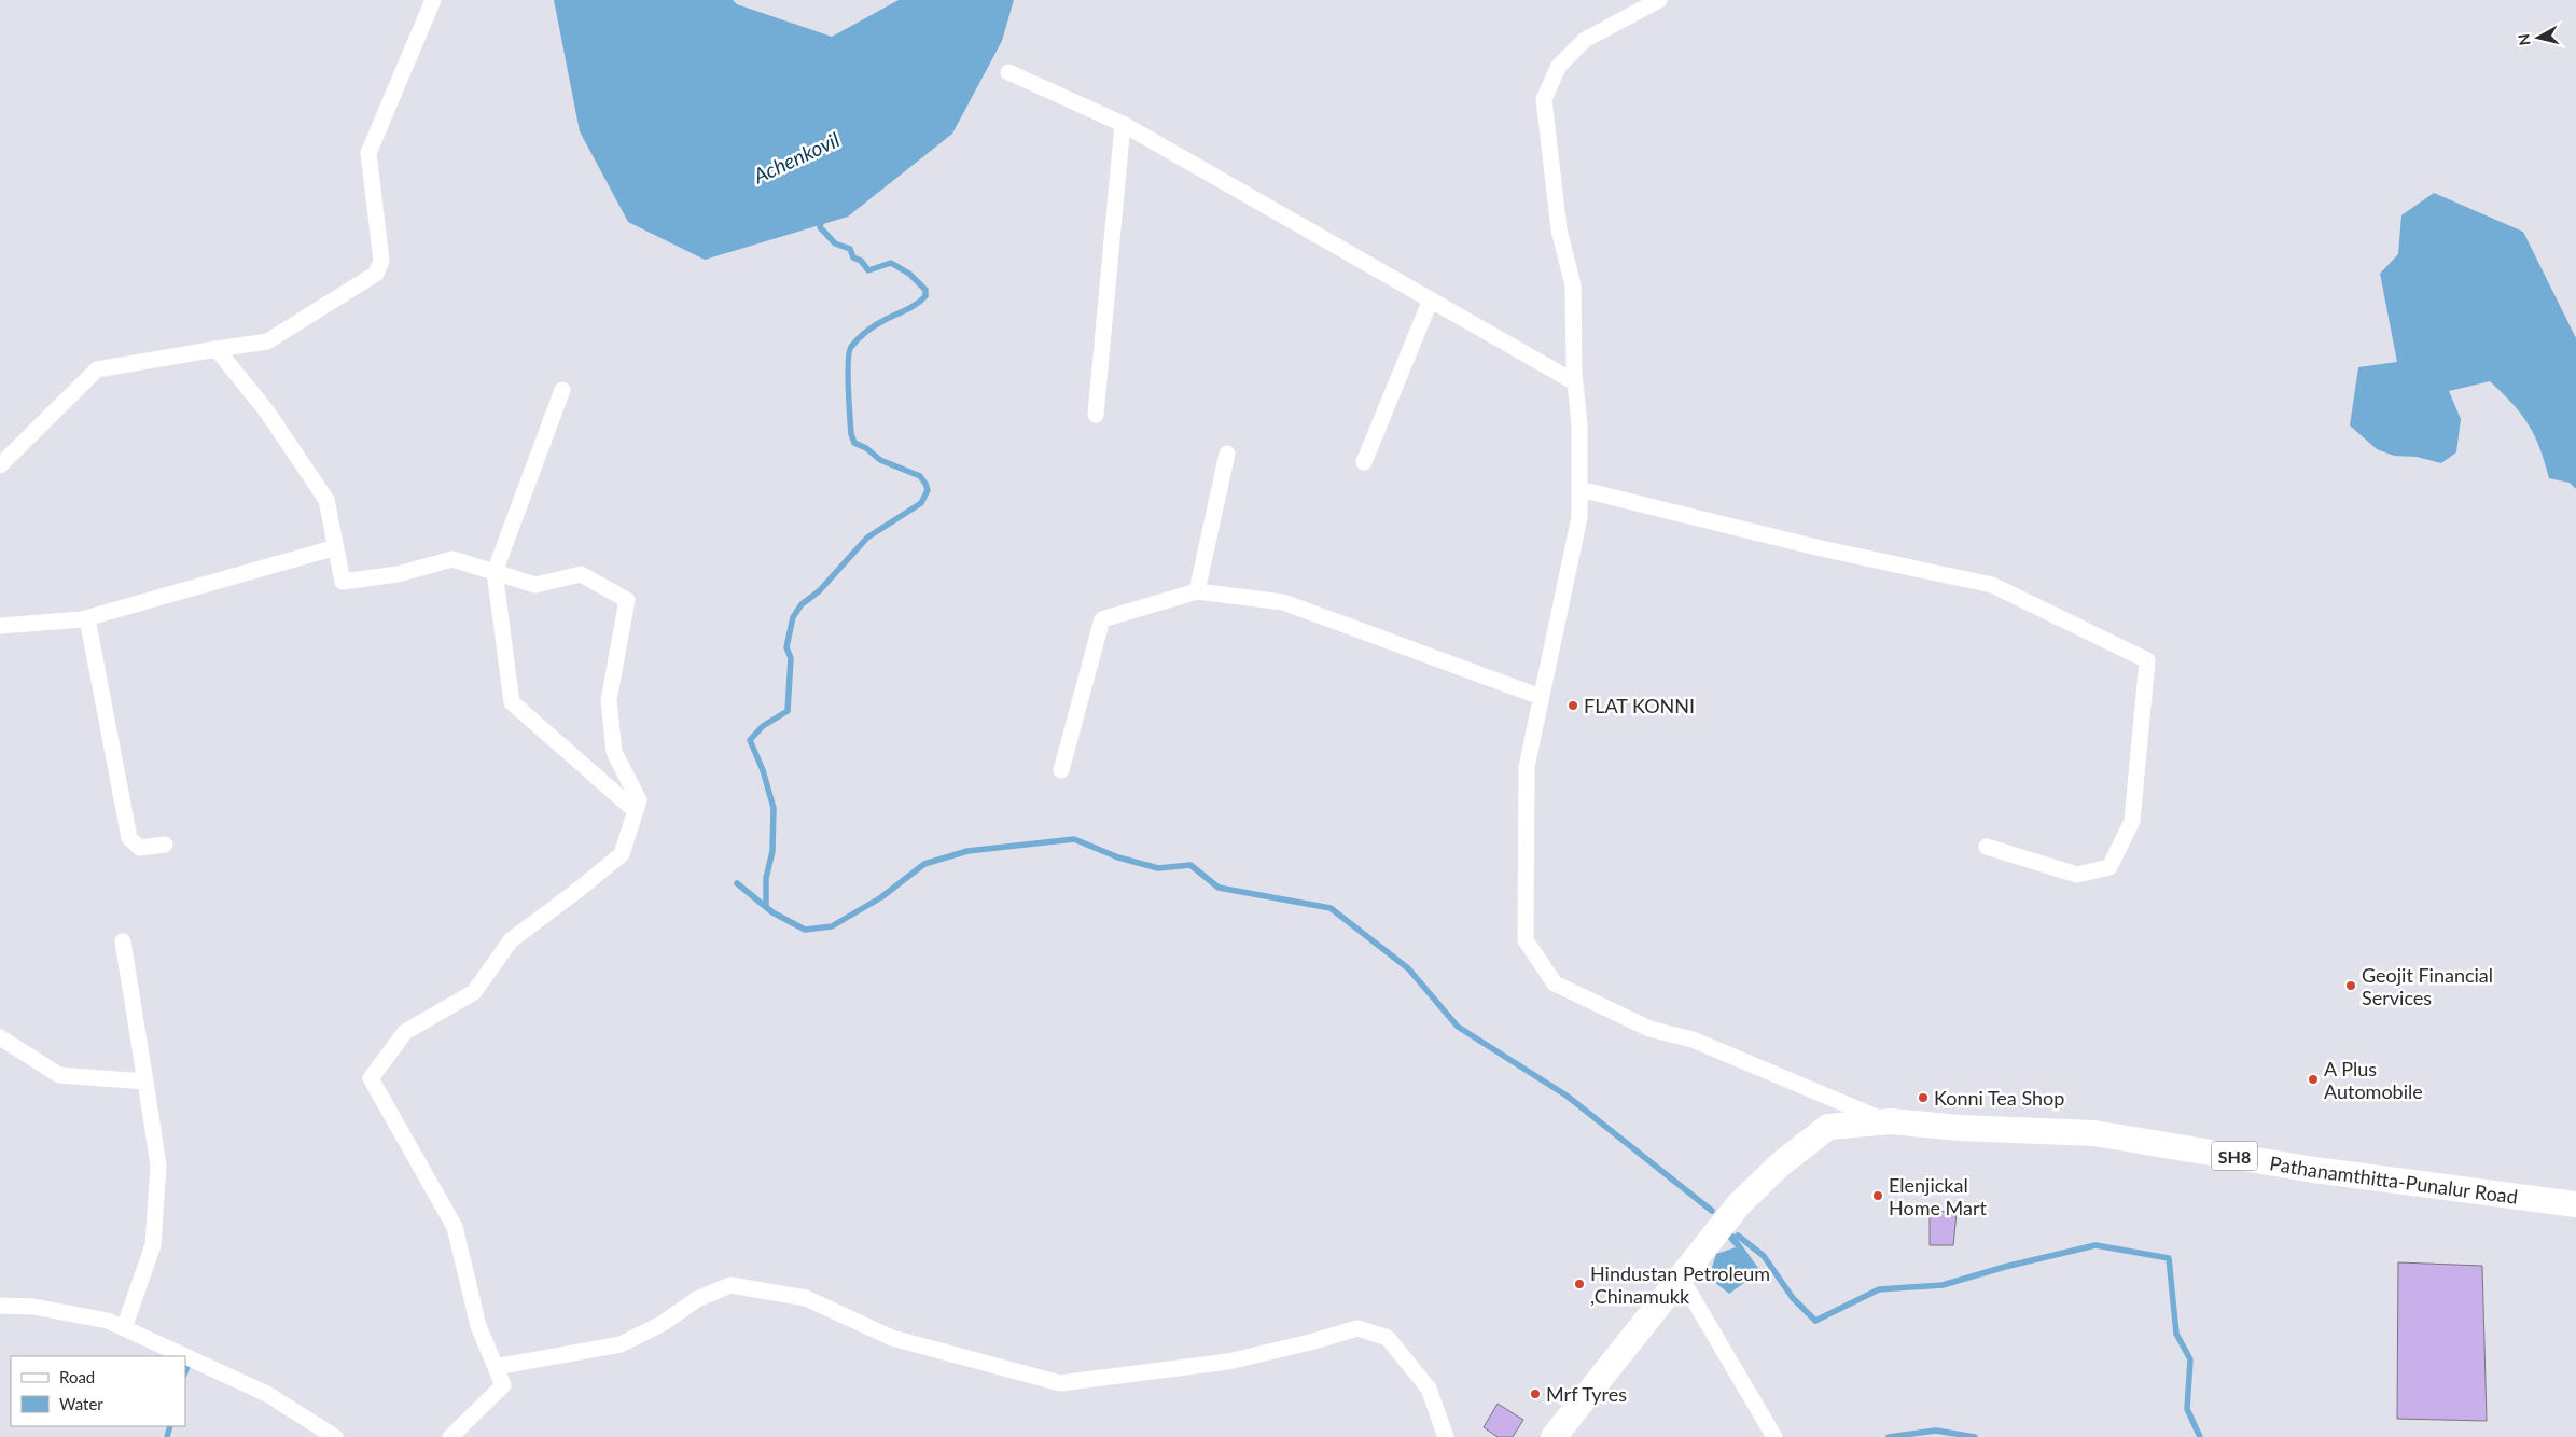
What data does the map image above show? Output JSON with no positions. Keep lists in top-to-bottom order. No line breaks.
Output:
{"streets":{"main road":["SH8","Pathanamthitta-Punalur Road"]},"crossings":[["SH8","Pathanamthitta-Punalur Road"]],"water":["Achenkovil"],"places":["FLAT KONNI","Geojit Financial Services","A Plus Automobile","Konni Tea Shop","Elenjickal Home Mart","Hindustan Petroleum ,Chinamukk","Mrf Tyres"],"legend":["Road","Water"],"north":"left"}
